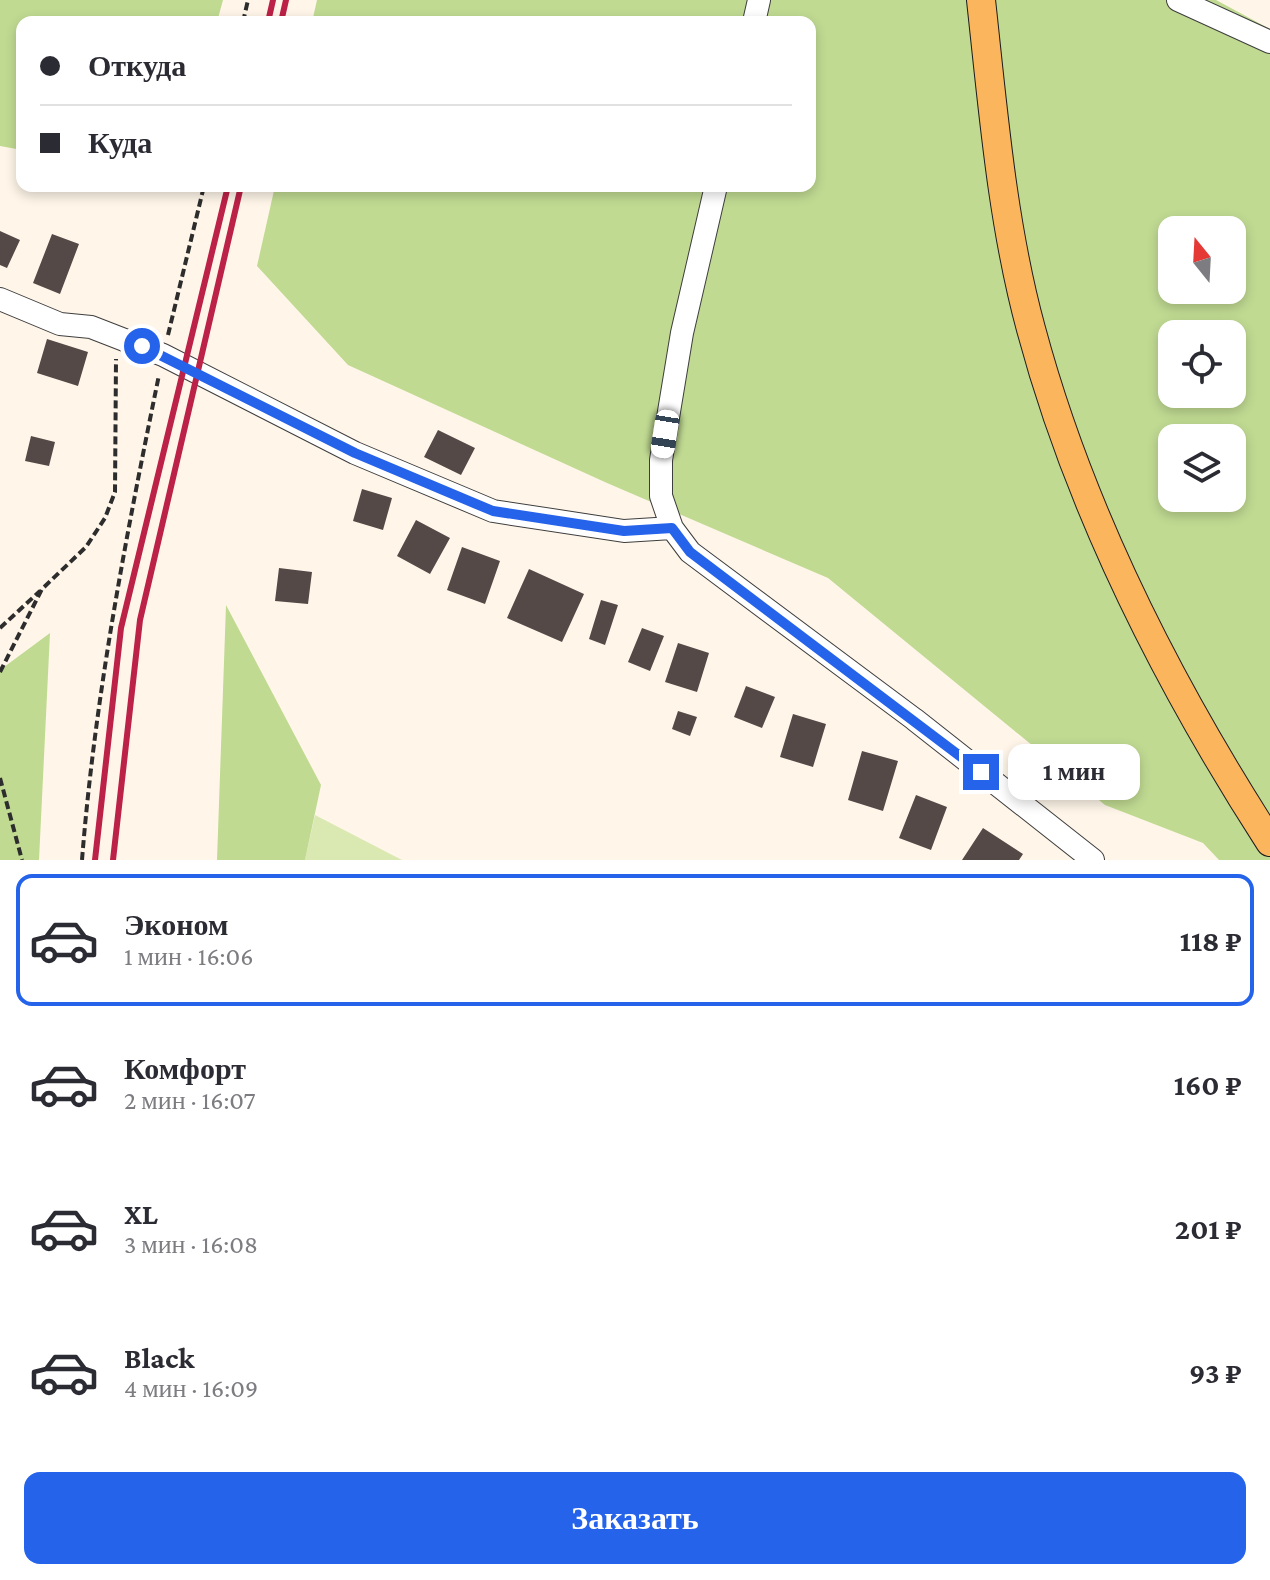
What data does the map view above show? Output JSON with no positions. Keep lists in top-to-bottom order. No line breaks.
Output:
{"north":"top","page":{"banner":["Откуда","Куда"],"bubble":"1 мин","list":[{"name":"Эконом","note":"1 мин · 16:06","value":"118 ₽"},{"name":"Комфорт","note":"2 мин · 16:07","value":"160 ₽"},{"name":"XL","note":"3 мин · 16:08","value":"201 ₽"},{"name":"Black","note":"4 мин · 16:09","value":"93 ₽"}],"buttons":"Заказать"}}
